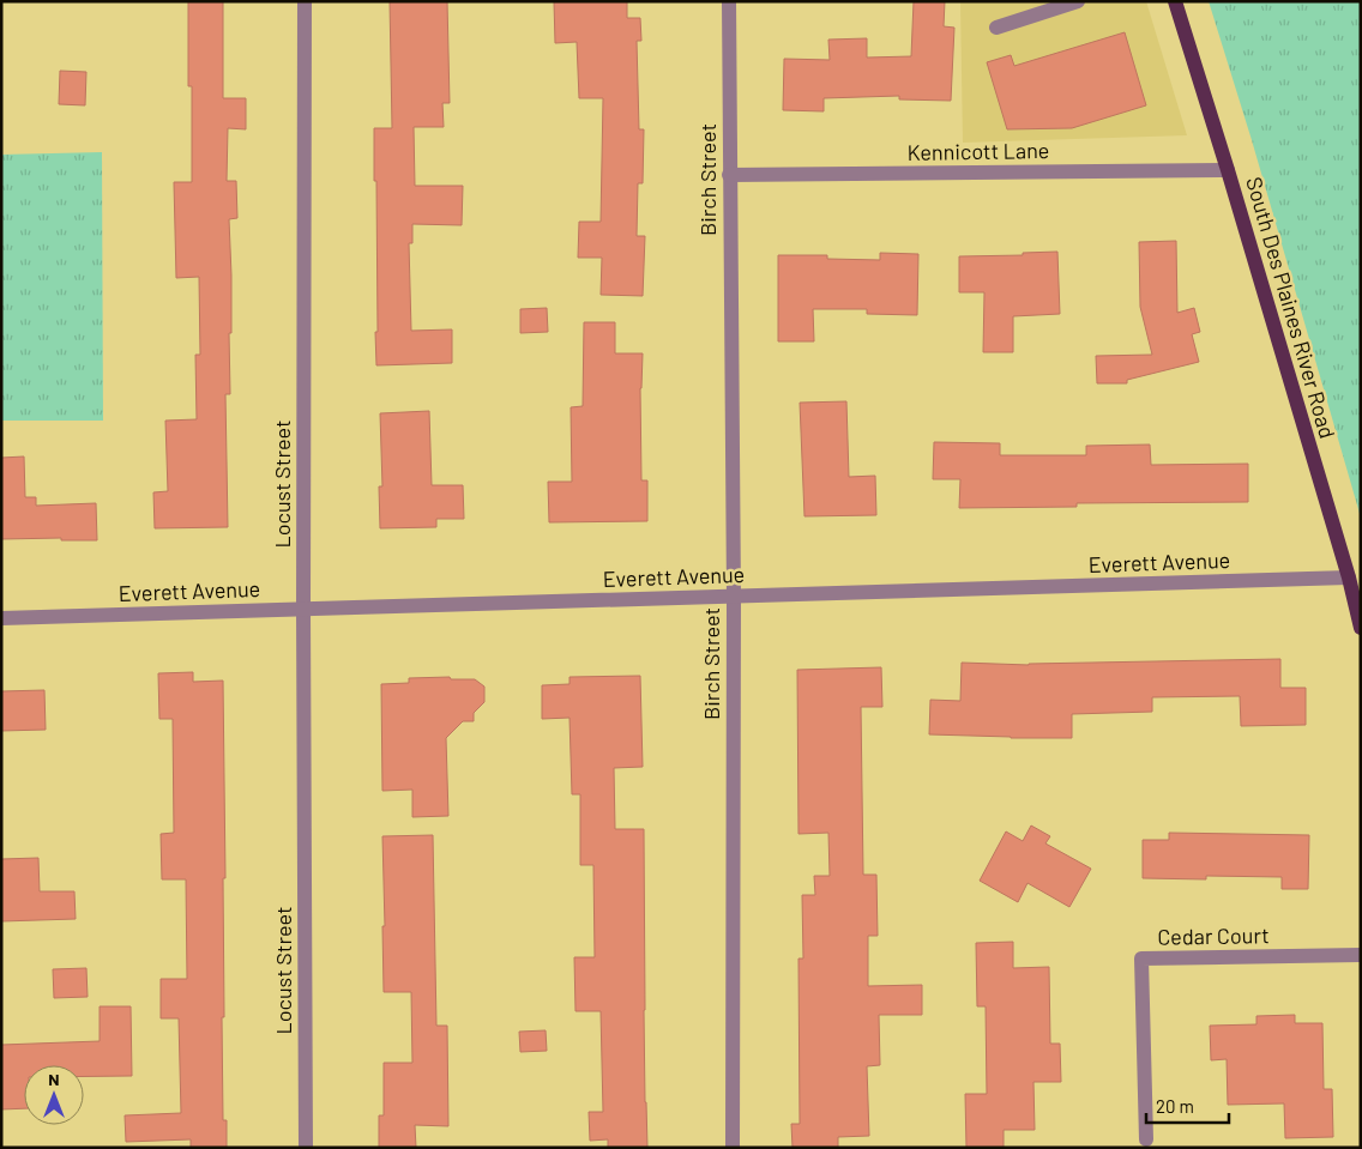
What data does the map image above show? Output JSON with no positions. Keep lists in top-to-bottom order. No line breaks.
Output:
{"streets":{"main road":["South Des Plaines River Road"],"street":["Kennicott Lane","Birch Street","Locust Street","Everett Avenue","Cedar Court"]},"crossings":[["Kennicott Lane","Birch Street"],["Kennicott Lane","South Des Plaines River Road"],["Birch Street","Everett Avenue"],["South Des Plaines River Road","Everett Avenue"],["Locust Street","Everett Avenue"]],"scale_bar":"20 m","north":"top"}
